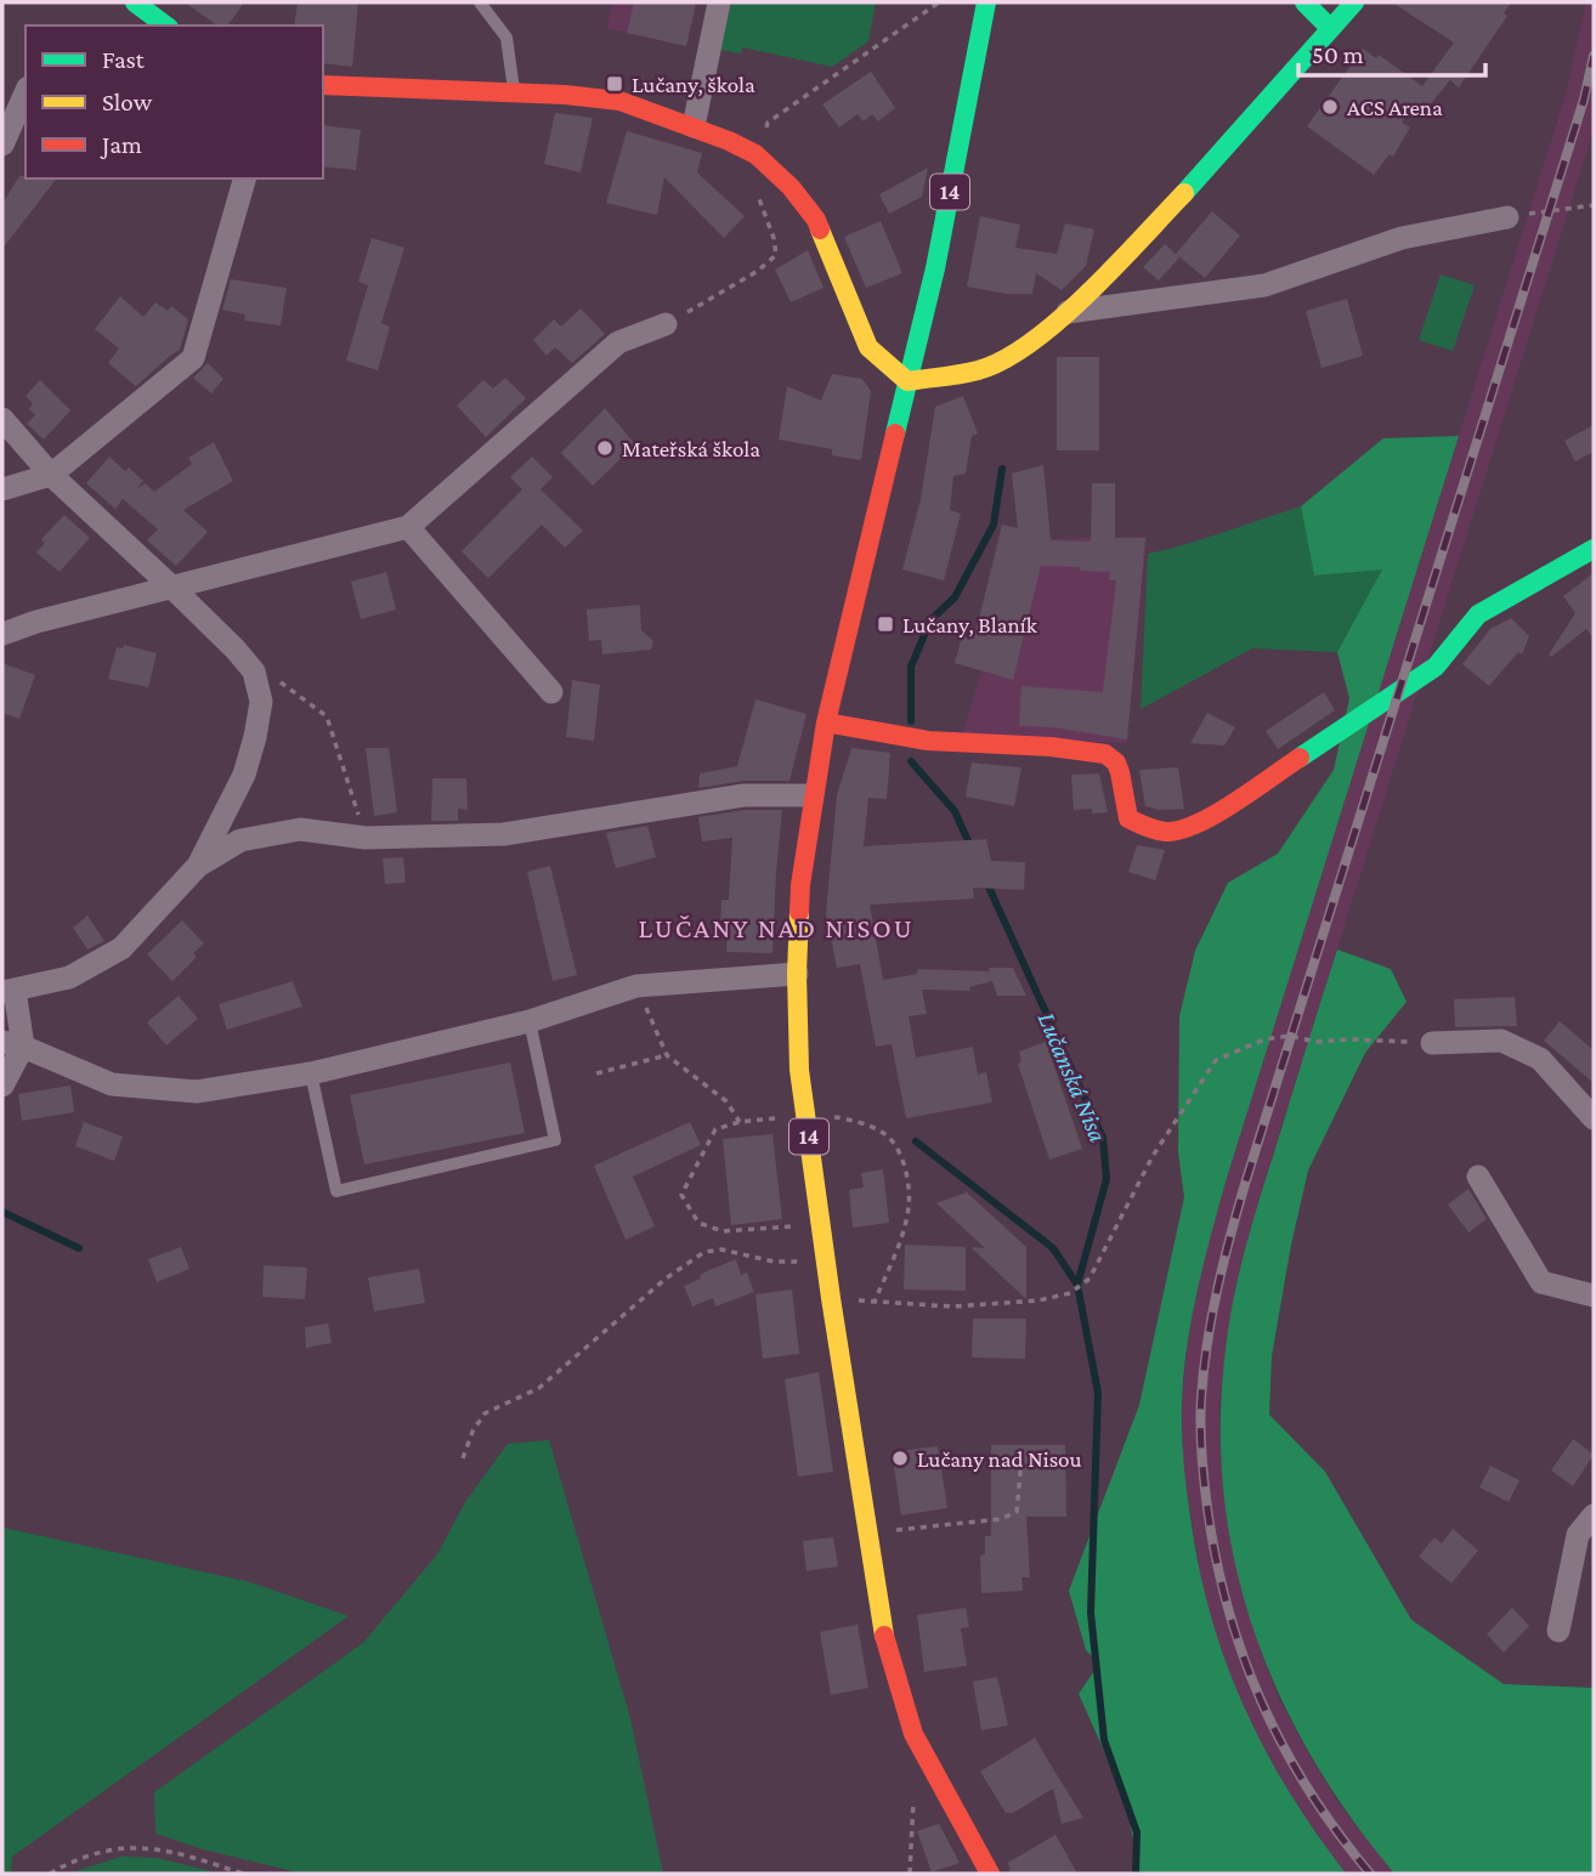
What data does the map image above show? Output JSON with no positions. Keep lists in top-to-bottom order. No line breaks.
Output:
{"streets":{"street":["14"]},"districts":["LUČANY NAD NISOU"],"water":["Lučanská Nisa"],"places":{"transit":["Lučany, škola","Lučany, Blaník"],"other":["ACS Arena","Mateřská škola","Lučany nad Nisou"]},"legend":["Fast","Slow","Jam"],"scale_bar":"50 m"}
